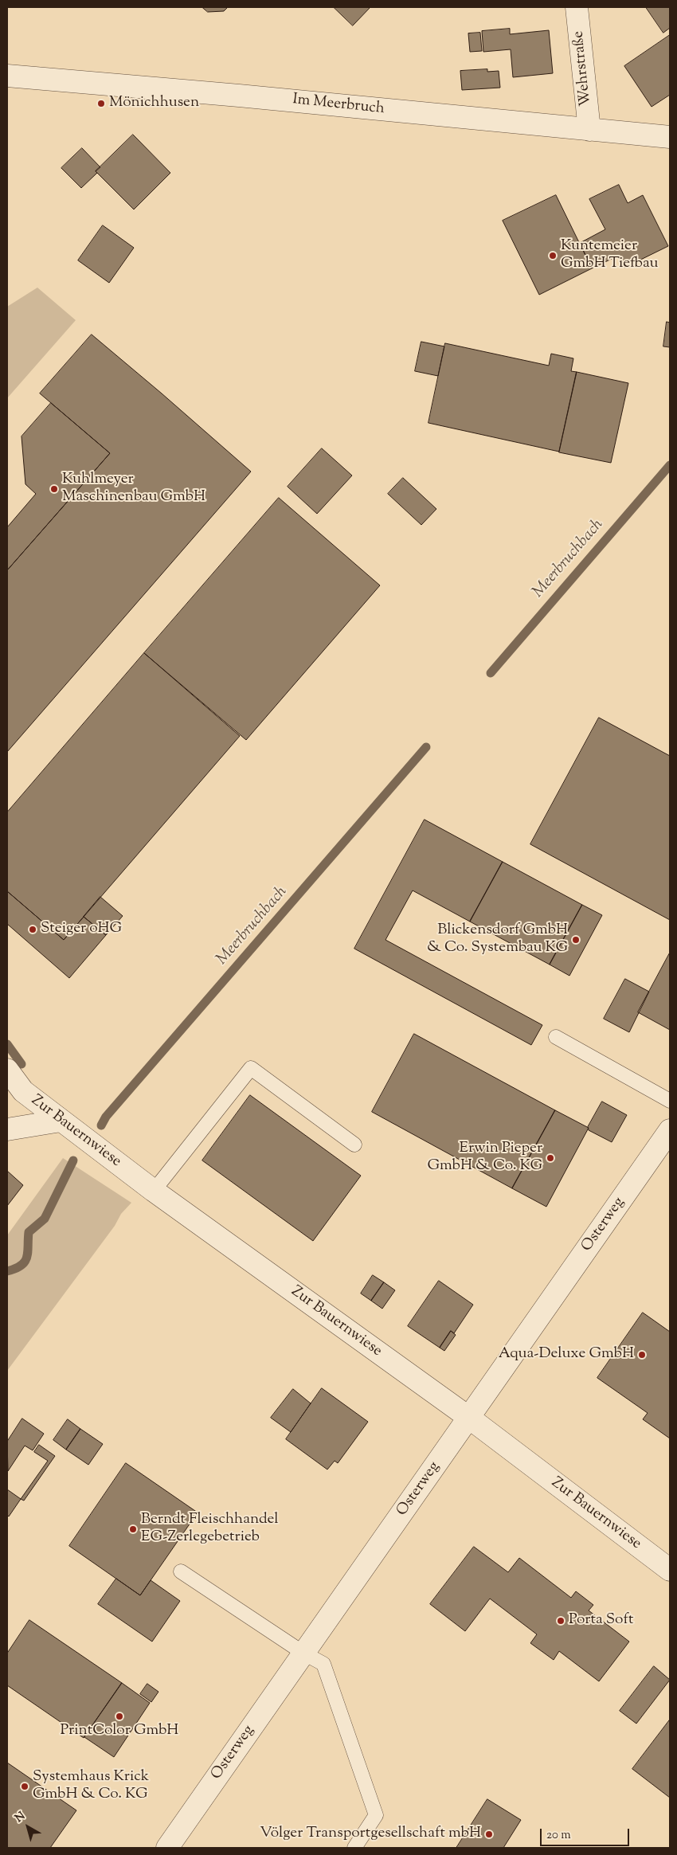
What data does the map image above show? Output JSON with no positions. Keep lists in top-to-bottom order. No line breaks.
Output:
{"streets":{"street":["Wehrstraße","Im Meerbruch","Zur Bauernwiese","Osterweg"]},"crossings":[["Wehrstraße","Im Meerbruch"],["Zur Bauernwiese","Osterweg"]],"water":["Meerbruchbach"],"places":["Mönichhusen","Kuntemeier GmbH Tiefbau","Kuhlmeyer Maschinenbau GmbH","Steiger oHG","Blickensdorf GmbH & Co. Systembau KG","Erwin Pieper GmbH & Co. KG","Aqua-Deluxe GmbH","Berndt Fleischhandel EG-Zerlegebetrieb","Porta Soft","PrintColor GmbH","Systemhaus Krick GmbH & Co. KG","Völger Transportgesellschaft mbH"],"scale_bar":"20 m","north":"top left"}
